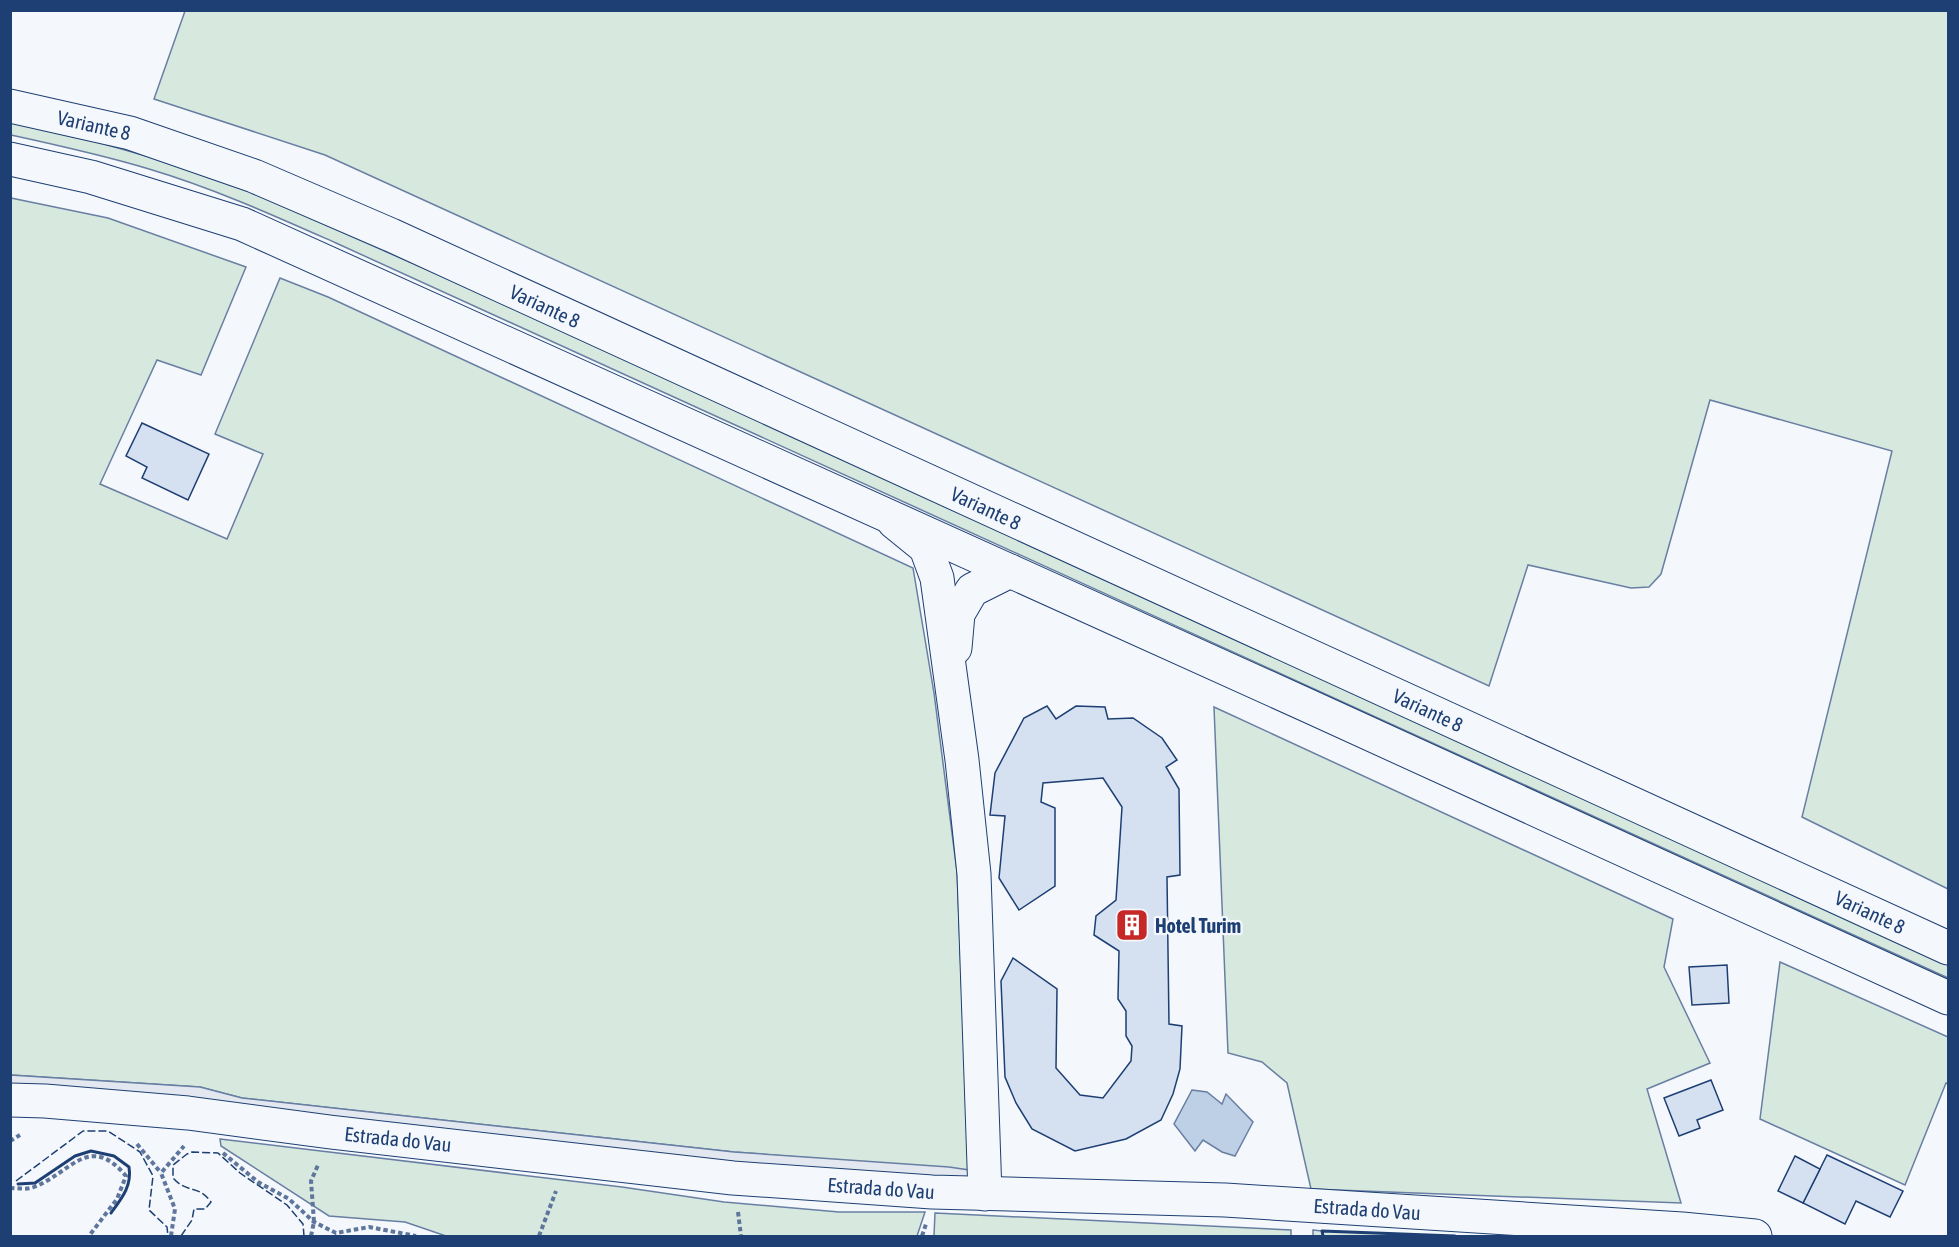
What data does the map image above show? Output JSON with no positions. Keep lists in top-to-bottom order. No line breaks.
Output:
{"streets":{"main road":["Variante 8","Estrada do Vau"]},"places":{"building":["Hotel Turim"]}}
